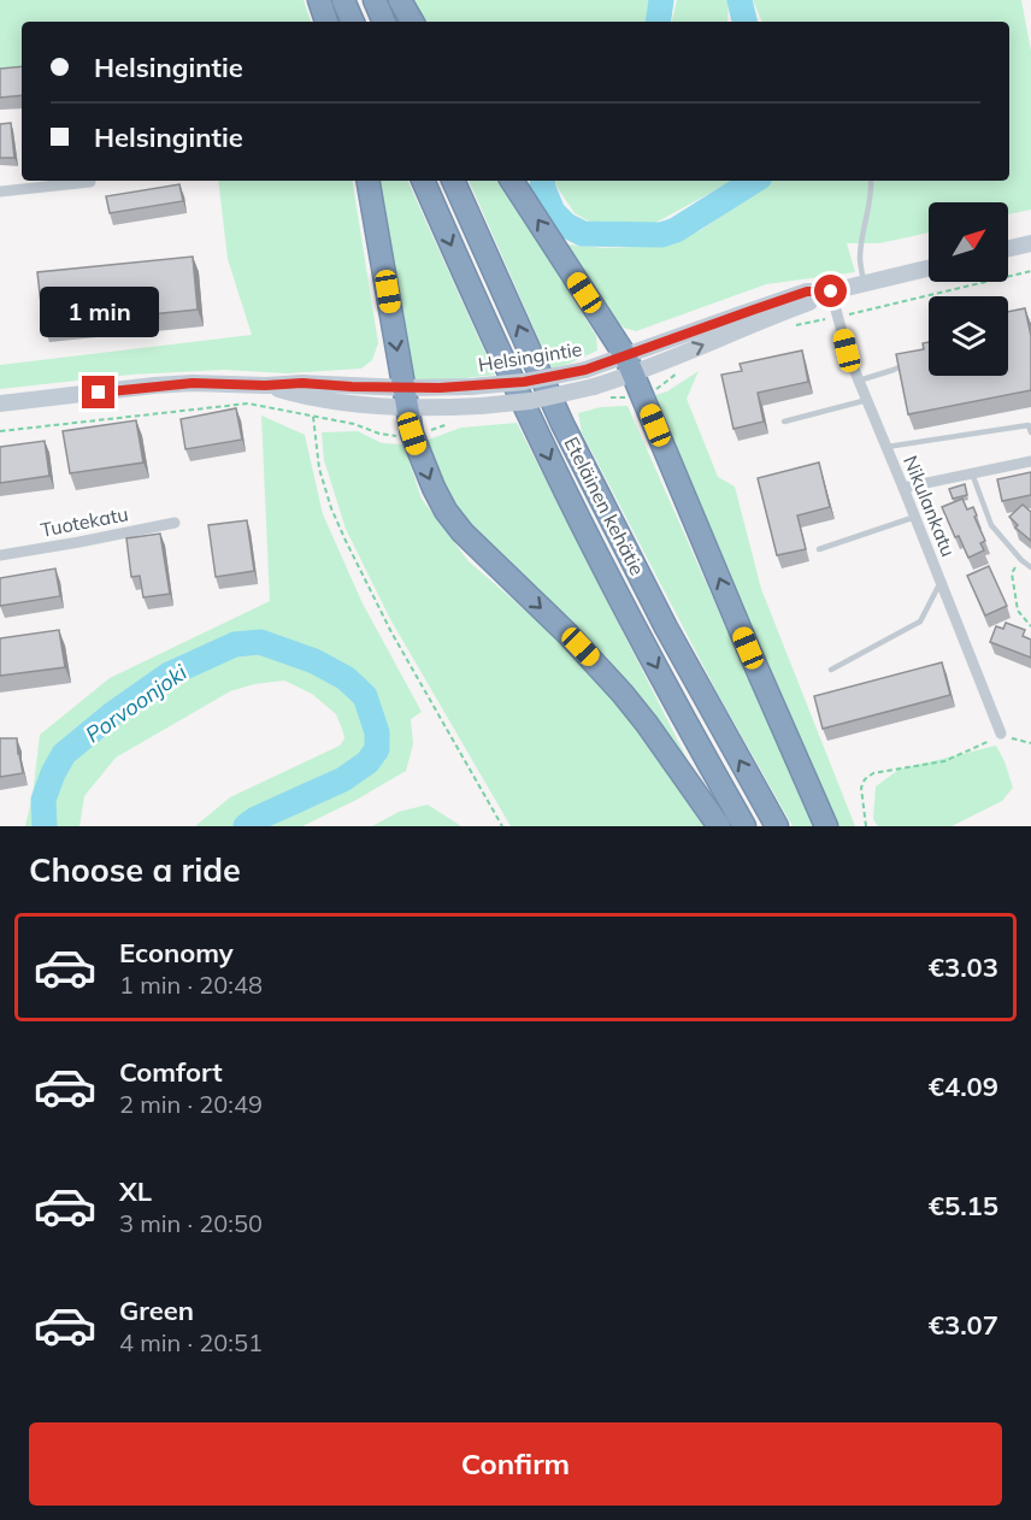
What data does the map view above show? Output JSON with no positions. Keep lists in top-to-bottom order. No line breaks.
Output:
{"streets":{"highway":["Eteläinen kehätie"],"main road":["Helsingintie"],"street":["Nikulankatu","Tuotekatu"]},"crossings":[["Helsingintie","Nikulankatu"]],"water":["Porvoonjoki"],"north":"top right","page":{"banner":["Helsingintie","Helsingintie"],"bubble":"1 min","heading":"Choose a ride","list":[{"name":"Economy","note":"1 min · 20:48","value":"€3.03"},{"name":"Comfort","note":"2 min · 20:49","value":"€4.09"},{"name":"XL","note":"3 min · 20:50","value":"€5.15"},{"name":"Green","note":"4 min · 20:51","value":"€3.07"}],"buttons":"Confirm"}}
